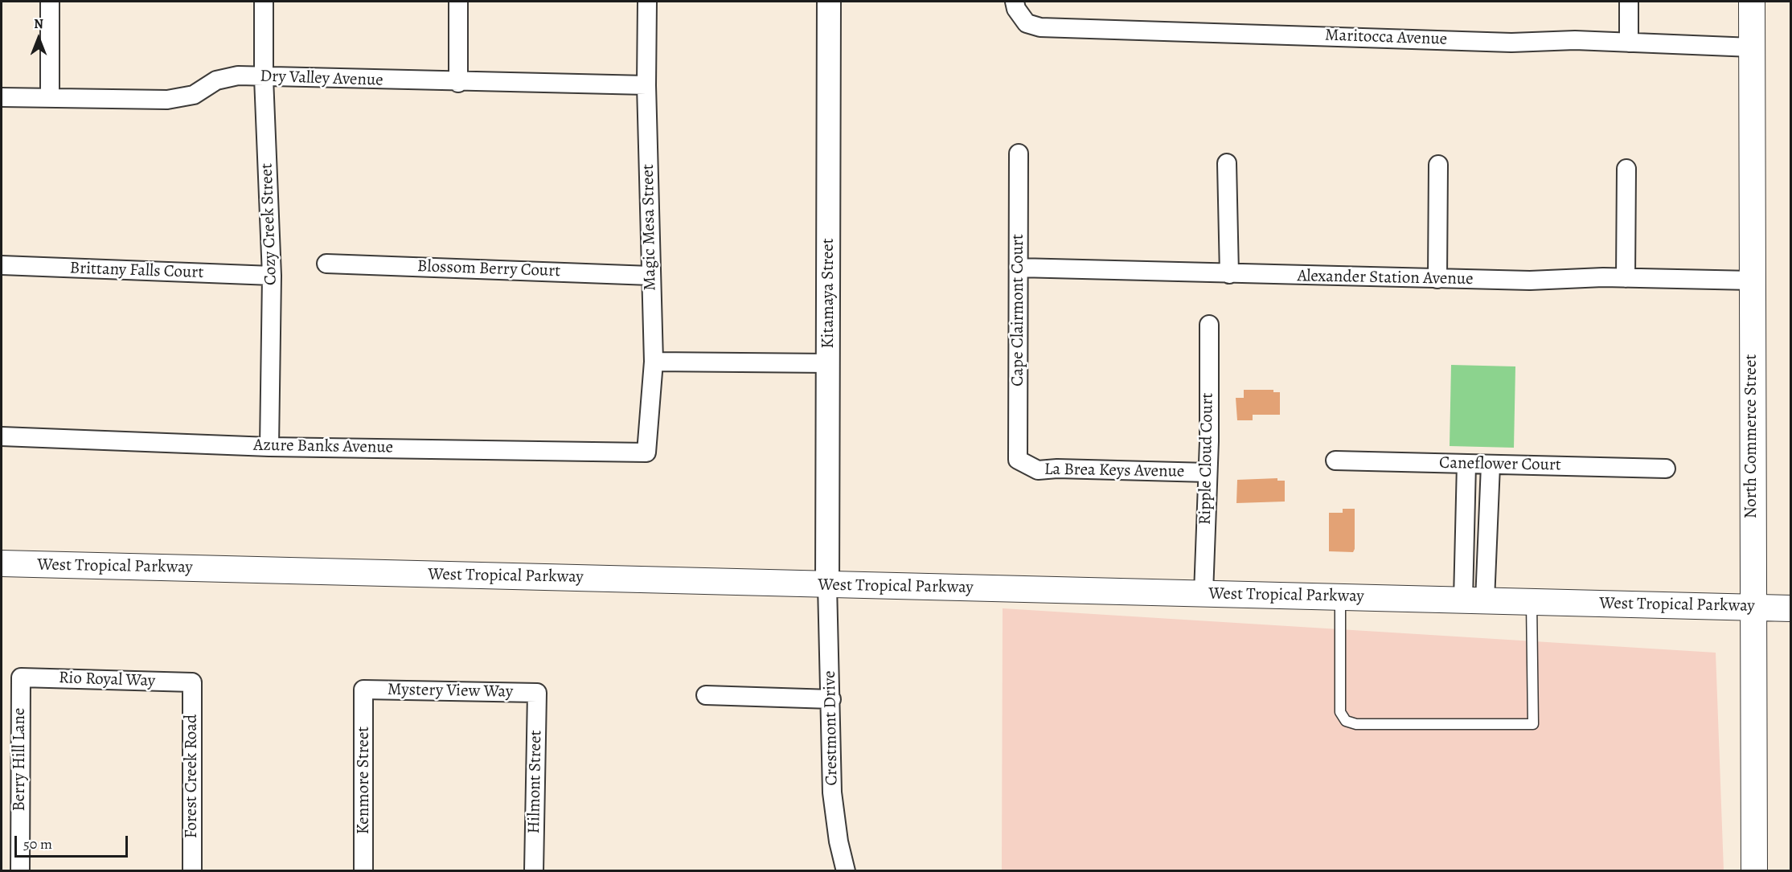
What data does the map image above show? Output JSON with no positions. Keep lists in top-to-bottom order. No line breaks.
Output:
{"streets":{"main road":["North Commerce Street","West Tropical Parkway"],"street":["Maritocca Avenue","Dry Valley Avenue","Cozy Creek Street","Magic Mesa Street","Blossom Berry Court","Brittany Falls Court","Alexander Station Avenue","Kitamaya Street","Cape Clairmont Court","Azure Banks Avenue","Ripple Cloud Court","Caneflower Court","La Brea Keys Avenue","Rio Royal Way","Mystery View Way","Crestmont Drive","Berry Hill Lane","Forest Creek Road","Kenmore Street","Hilmont Street"]},"crossings":[["Maritocca Avenue","North Commerce Street"],["Dry Valley Avenue","Cozy Creek Street"],["Dry Valley Avenue","Magic Mesa Street"],["Cozy Creek Street","Brittany Falls Court"],["Cozy Creek Street","Azure Banks Avenue"],["Magic Mesa Street","Blossom Berry Court"],["Magic Mesa Street","Azure Banks Avenue"],["Alexander Station Avenue","Cape Clairmont Court"],["Alexander Station Avenue","North Commerce Street"],["Kitamaya Street","West Tropical Parkway"],["Kitamaya Street","Crestmont Drive"],["Cape Clairmont Court","La Brea Keys Avenue"],["North Commerce Street","West Tropical Parkway"],["Ripple Cloud Court","La Brea Keys Avenue"],["Ripple Cloud Court","West Tropical Parkway"],["West Tropical Parkway","Crestmont Drive"],["Rio Royal Way","Berry Hill Lane"],["Rio Royal Way","Forest Creek Road"],["Mystery View Way","Kenmore Street"],["Mystery View Way","Hilmont Street"]],"scale_bar":"50 m","north":"top"}
